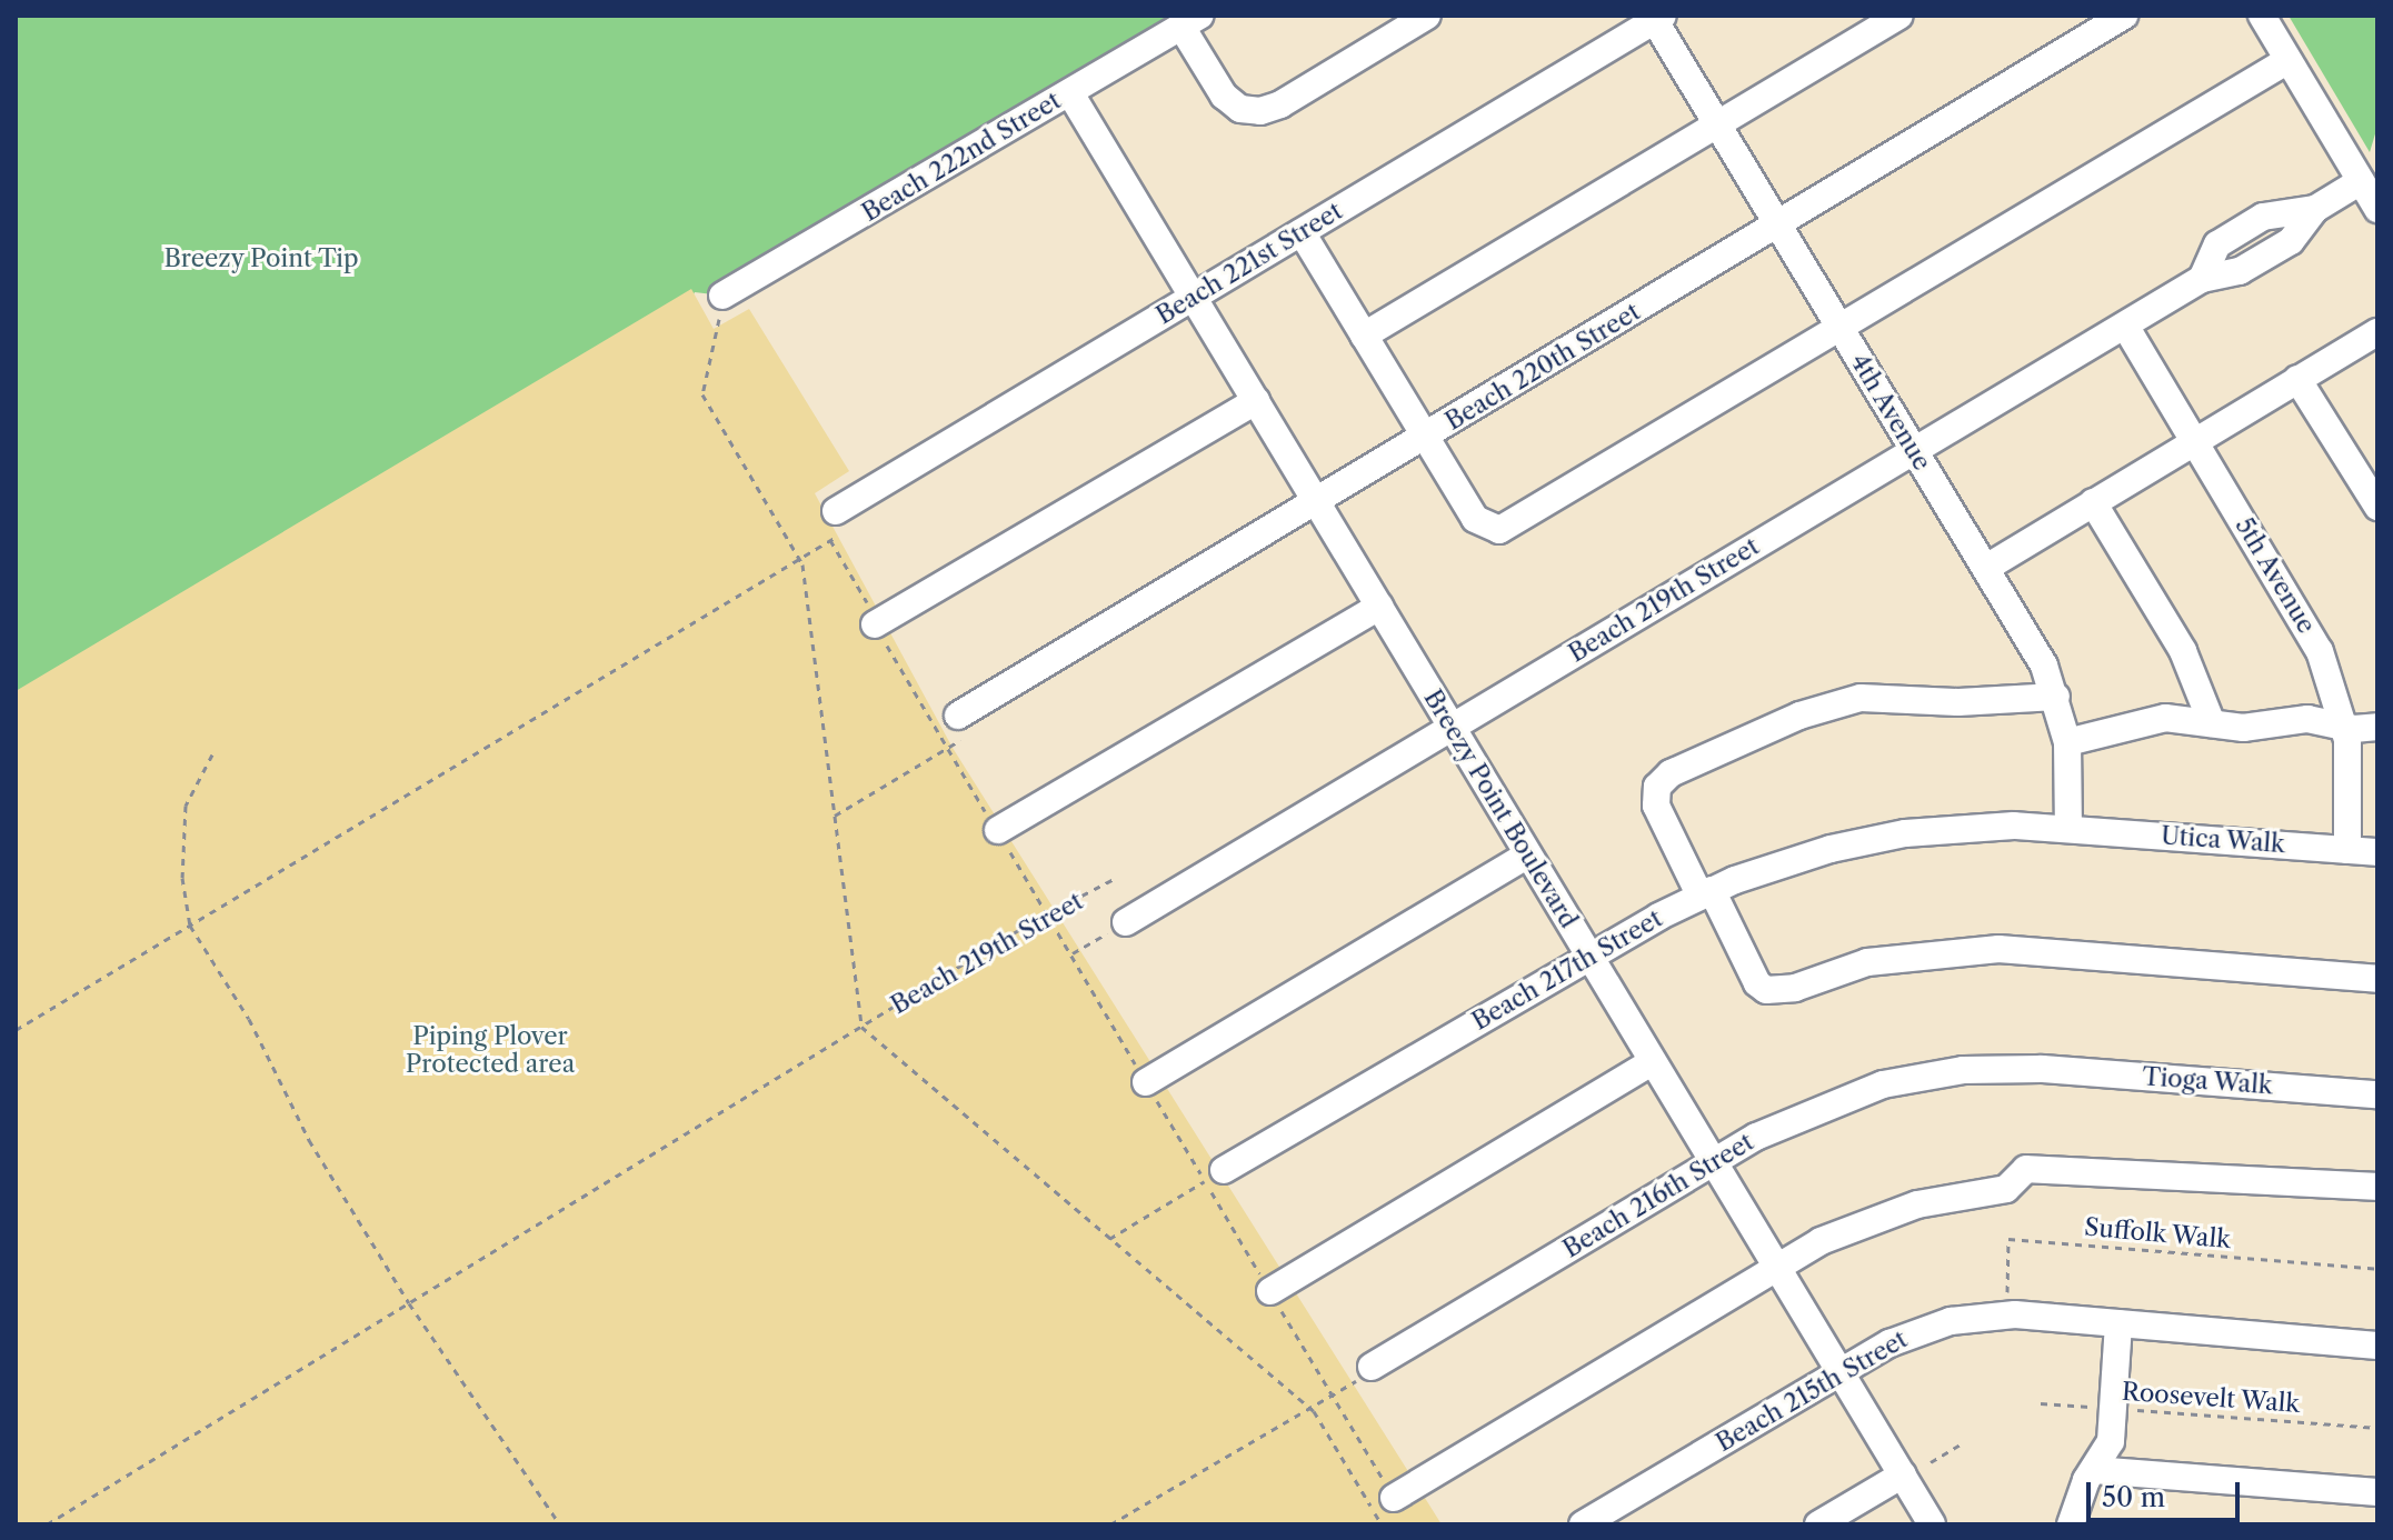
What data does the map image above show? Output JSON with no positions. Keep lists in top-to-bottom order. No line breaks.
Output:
{"streets":{"street":["Beach 222nd Street","Beach 221st Street","Beach 220th Street","4th Avenue","5th Avenue","Beach 219th Street","Breezy Point Boulevard","Utica Walk","Beach 217th Street","Tioga Walk","Beach 216th Street","Beach 215th Street"],"path":["Suffolk Walk","Roosevelt Walk"]},"crossings":[["Beach 222nd Street","Breezy Point Boulevard"],["Beach 221st Street","4th Avenue"],["Beach 221st Street","Breezy Point Boulevard"],["Beach 220th Street","4th Avenue"],["Beach 220th Street","Breezy Point Boulevard"],["4th Avenue","Beach 219th Street"],["4th Avenue","Utica Walk"],["4th Avenue","Beach 217th Street"],["5th Avenue","Beach 219th Street"],["5th Avenue","Utica Walk"],["Beach 219th Street","Breezy Point Boulevard"],["Breezy Point Boulevard","Beach 217th Street"],["Breezy Point Boulevard","Beach 216th Street"],["Breezy Point Boulevard","Beach 215th Street"],["Utica Walk","Beach 217th Street"],["Tioga Walk","Beach 216th Street"],["Suffolk Walk","Beach 215th Street"]],"parks":["Breezy Point Tip","Piping Plover Protected area"],"scale_bar":"50 m"}
